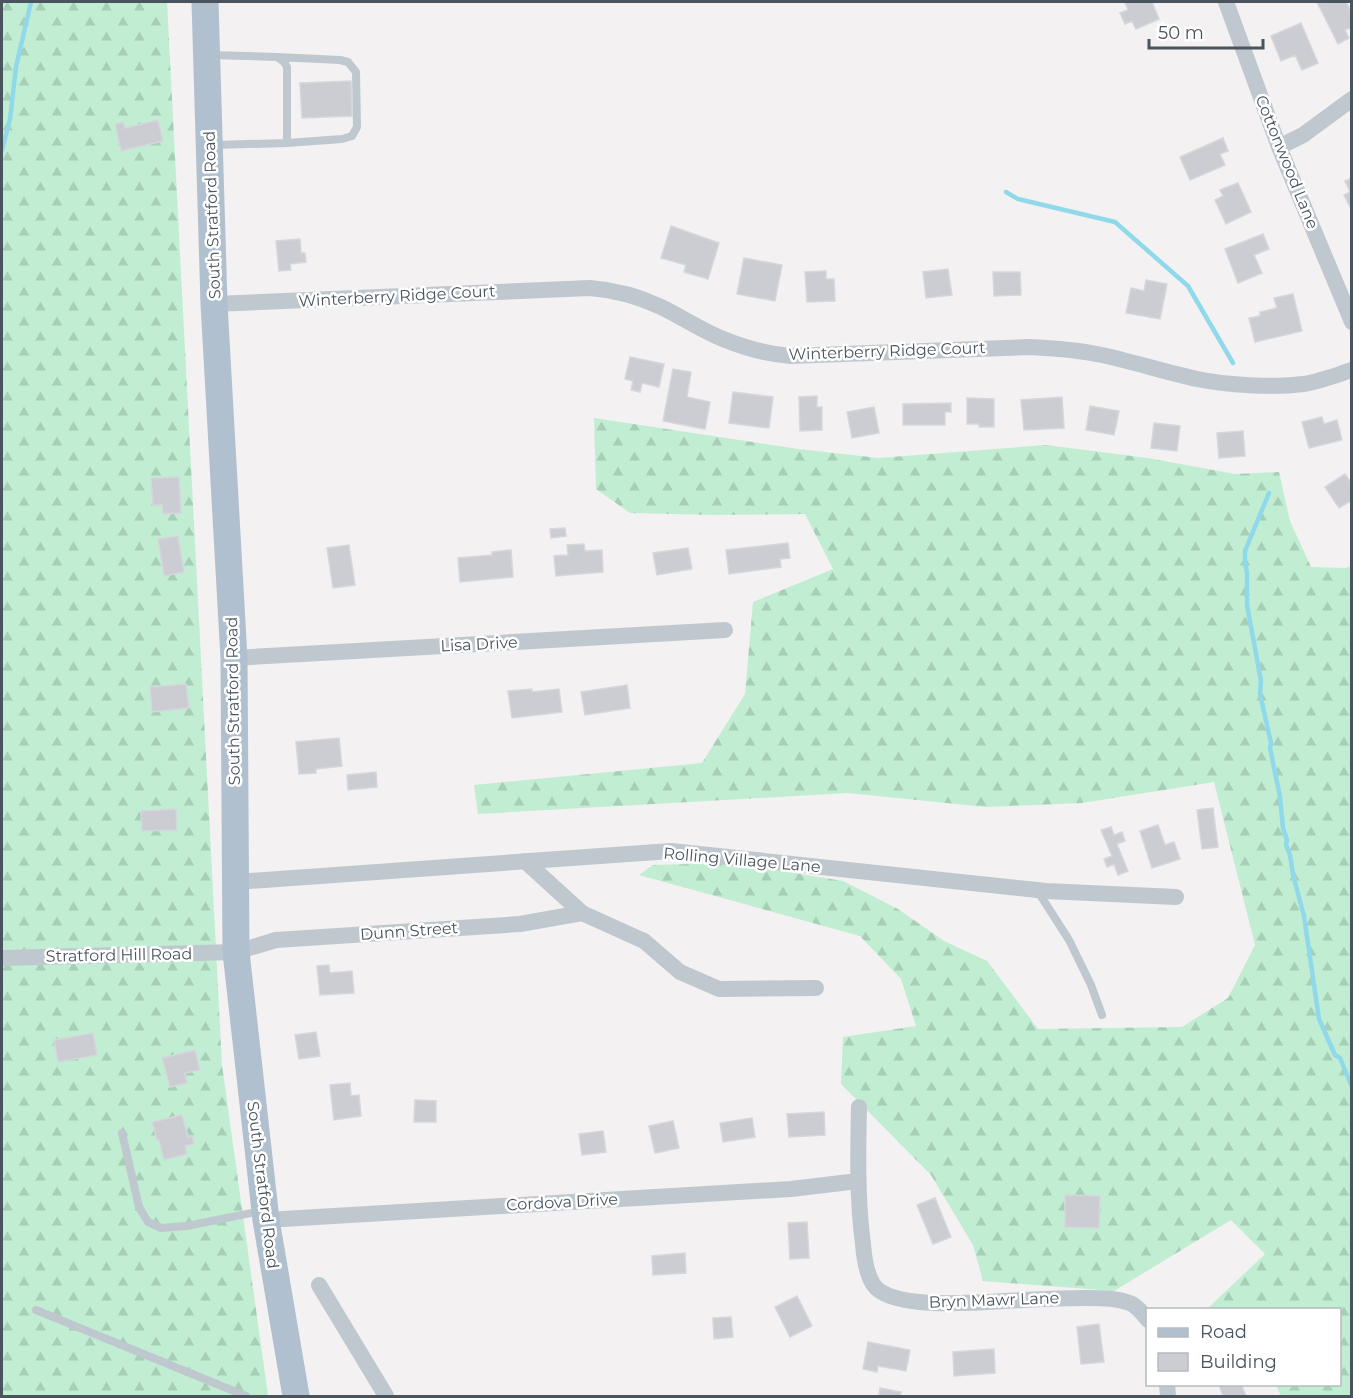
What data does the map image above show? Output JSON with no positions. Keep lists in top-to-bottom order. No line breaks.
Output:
{"streets":{"main road":["South Stratford Road"],"street":["Cottonwood Lane","Winterberry Ridge Court","Lisa Drive","Rolling Village Lane","Dunn Street","Stratford Hill Road","Cordova Drive","Bryn Mawr Lane"]},"crossings":[["South Stratford Road","Winterberry Ridge Court"],["South Stratford Road","Lisa Drive"],["South Stratford Road","Rolling Village Lane"],["South Stratford Road","Dunn Street"],["South Stratford Road","Stratford Hill Road"],["South Stratford Road","Cordova Drive"],["Dunn Street","Stratford Hill Road"],["Cordova Drive","Bryn Mawr Lane"]],"legend":["Road","Building"],"scale_bar":"50 m"}
